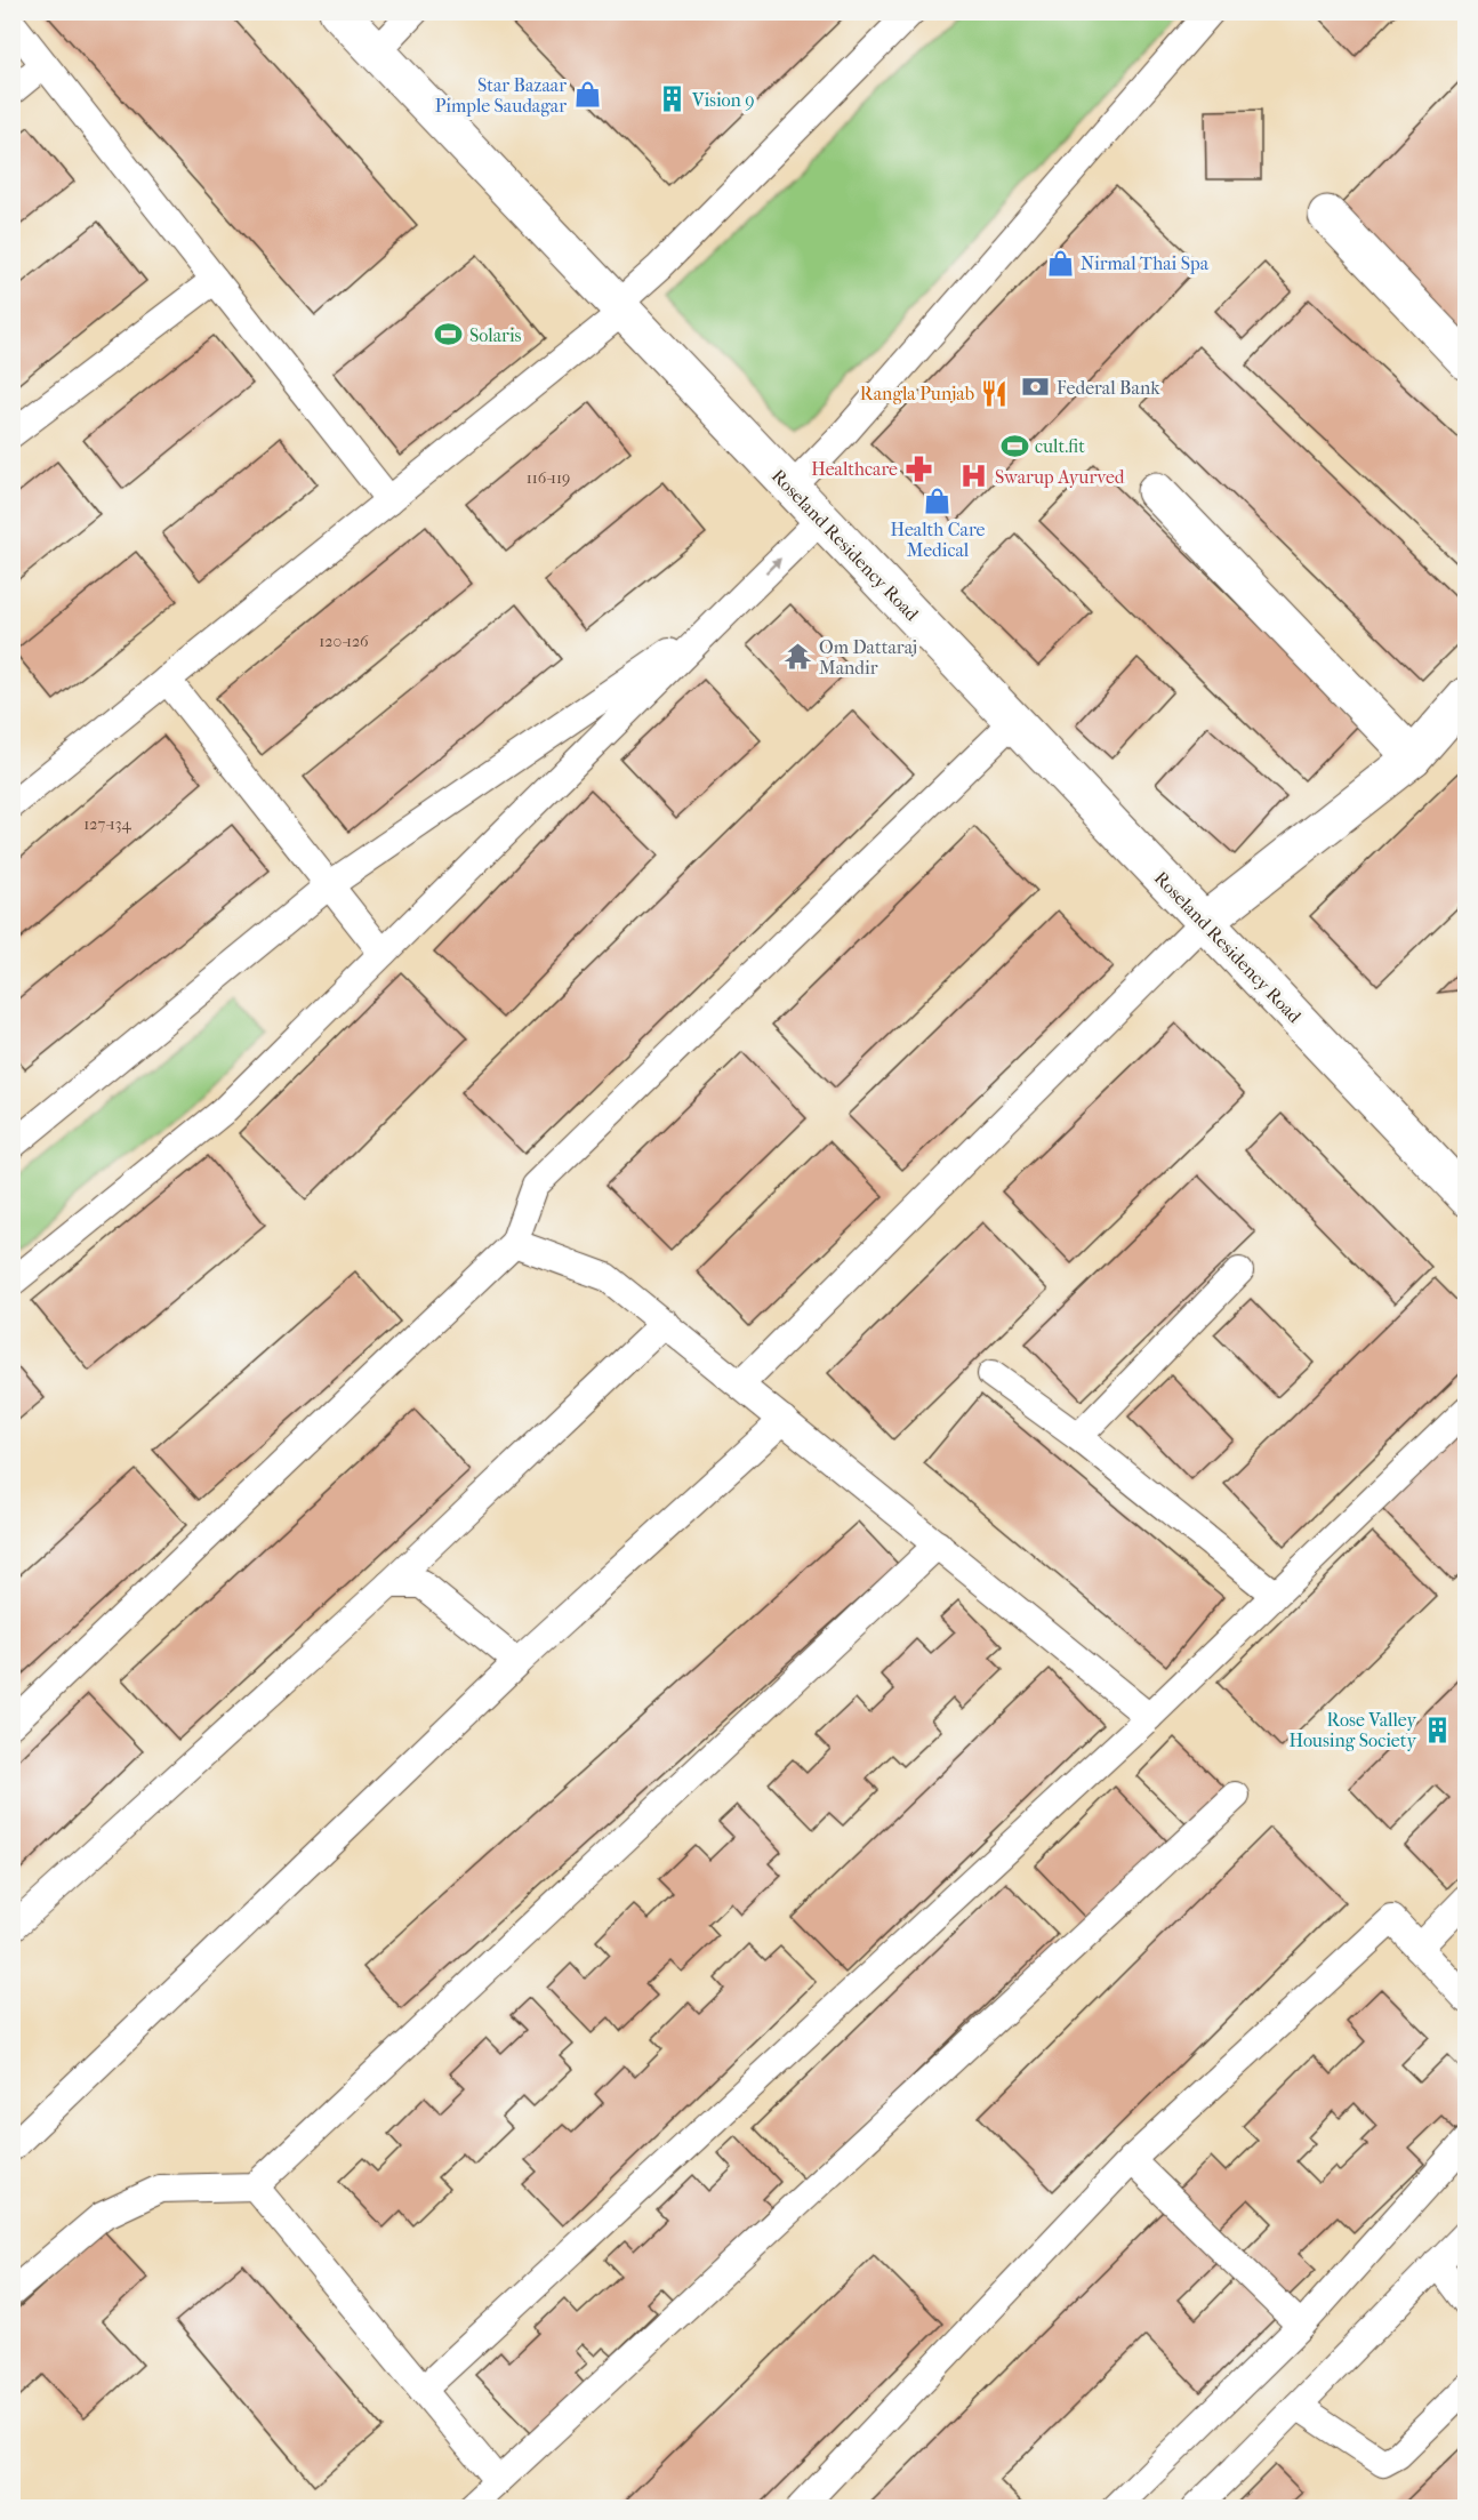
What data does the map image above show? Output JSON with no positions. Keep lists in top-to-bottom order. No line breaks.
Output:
{"streets":{"street":["Roseland Residency Road"]},"places":{"shop":["Star Bazaar Pimple Saudagar","Nirmal Thai Spa","Health Care Medical"],"building":["Vision 9","Rose Valley Housing Society"],"sports":["Solaris","cult.fit"],"bank":["Federal Bank"],"restaurant":["Rangla Punjab"],"pharmacy":["Healthcare"],"hospital":["Swarup Ayurved"],"temple":["Om Dattaraj Mandir"]},"house_numbers":["116-119","120-126","127-134"]}
